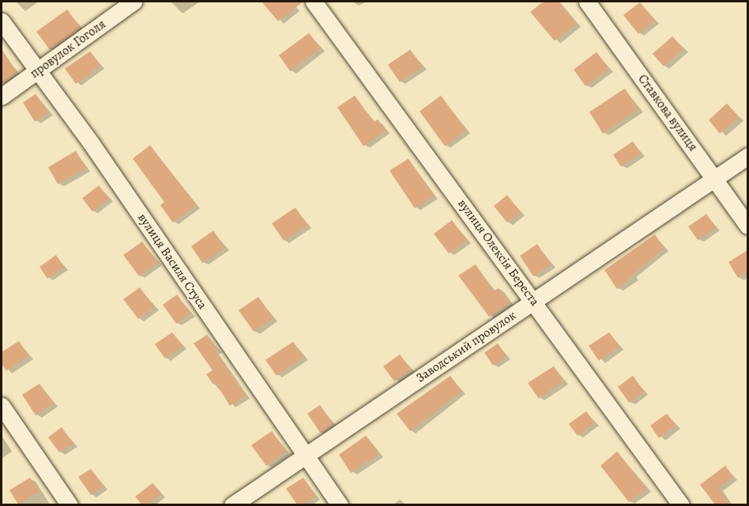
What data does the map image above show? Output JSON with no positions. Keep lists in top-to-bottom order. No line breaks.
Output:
{"streets":{"street":["провулок Гоголя","Ставкова вулиця","вулиця Олексія Береста","вулиця Василя Стуса","Заводський провулок"]},"crossings":[["провулок Гоголя","вулиця Василя Стуса"],["Ставкова вулиця","Заводський провулок"],["вулиця Олексія Береста","Заводський провулок"],["вулиця Василя Стуса","Заводський провулок"]]}
